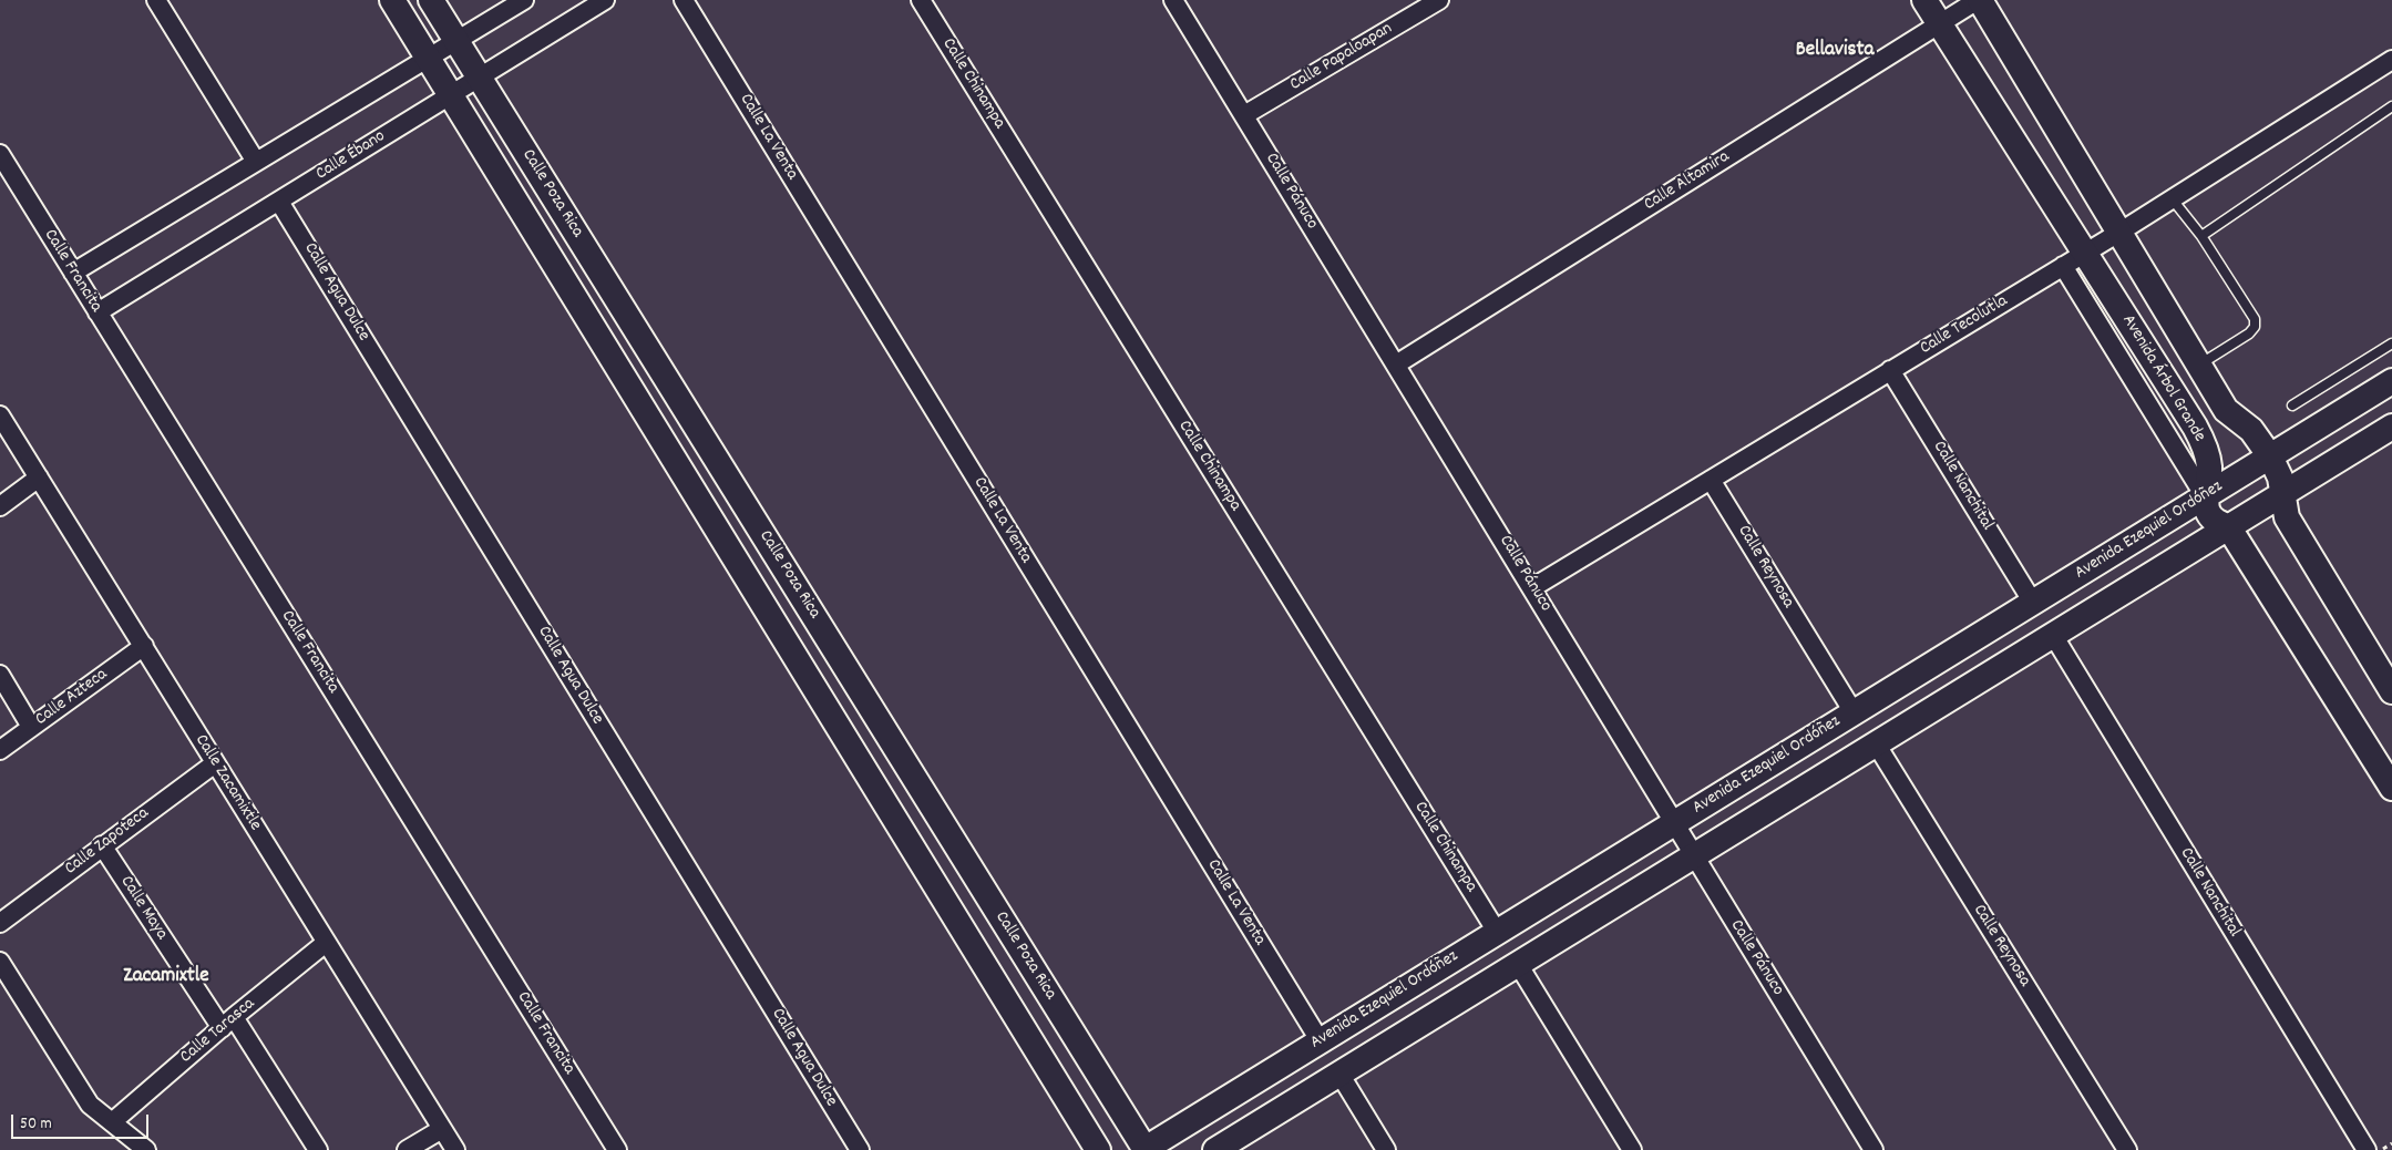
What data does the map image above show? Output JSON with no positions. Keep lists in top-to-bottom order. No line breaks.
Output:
{"streets":{"street":["Calle Papaloapan","Calle Chinampa","Calle La Venta","Calle Ébano","Calle Altamira","Calle Pánuco","Calle Poza Rica","Calle Francita","Calle Agua Dulce","Calle Tecolutla","Avenida Árbol Grande","Calle Nanchital","Avenida Ezequiel Ordóñez","Calle Reynosa","Calle Azteca","Calle Zacamixtle","Calle Zapoteca","Calle Maya","Calle Tarasca"]},"crossings":[["Calle Papaloapan","Calle Pánuco"],["Calle Chinampa","Avenida Ezequiel Ordóñez"],["Calle La Venta","Avenida Ezequiel Ordóñez"],["Calle Ébano","Calle Poza Rica"],["Calle Ébano","Calle Francita"],["Calle Ébano","Calle Agua Dulce"],["Calle Altamira","Calle Pánuco"],["Calle Altamira","Avenida Árbol Grande"],["Calle Pánuco","Calle Tecolutla"],["Calle Pánuco","Avenida Ezequiel Ordóñez"],["Calle Poza Rica","Avenida Ezequiel Ordóñez"],["Calle Tecolutla","Avenida Árbol Grande"],["Calle Tecolutla","Calle Nanchital"],["Calle Tecolutla","Calle Reynosa"],["Avenida Árbol Grande","Avenida Ezequiel Ordóñez"],["Calle Nanchital","Avenida Ezequiel Ordóñez"],["Avenida Ezequiel Ordóñez","Calle Reynosa"],["Calle Azteca","Calle Zacamixtle"],["Calle Zacamixtle","Calle Zapoteca"],["Calle Zacamixtle","Calle Tarasca"],["Calle Zapoteca","Calle Maya"],["Calle Maya","Calle Tarasca"]],"districts":["Bellavista","Zacamixtle"],"scale_bar":"50 m"}
